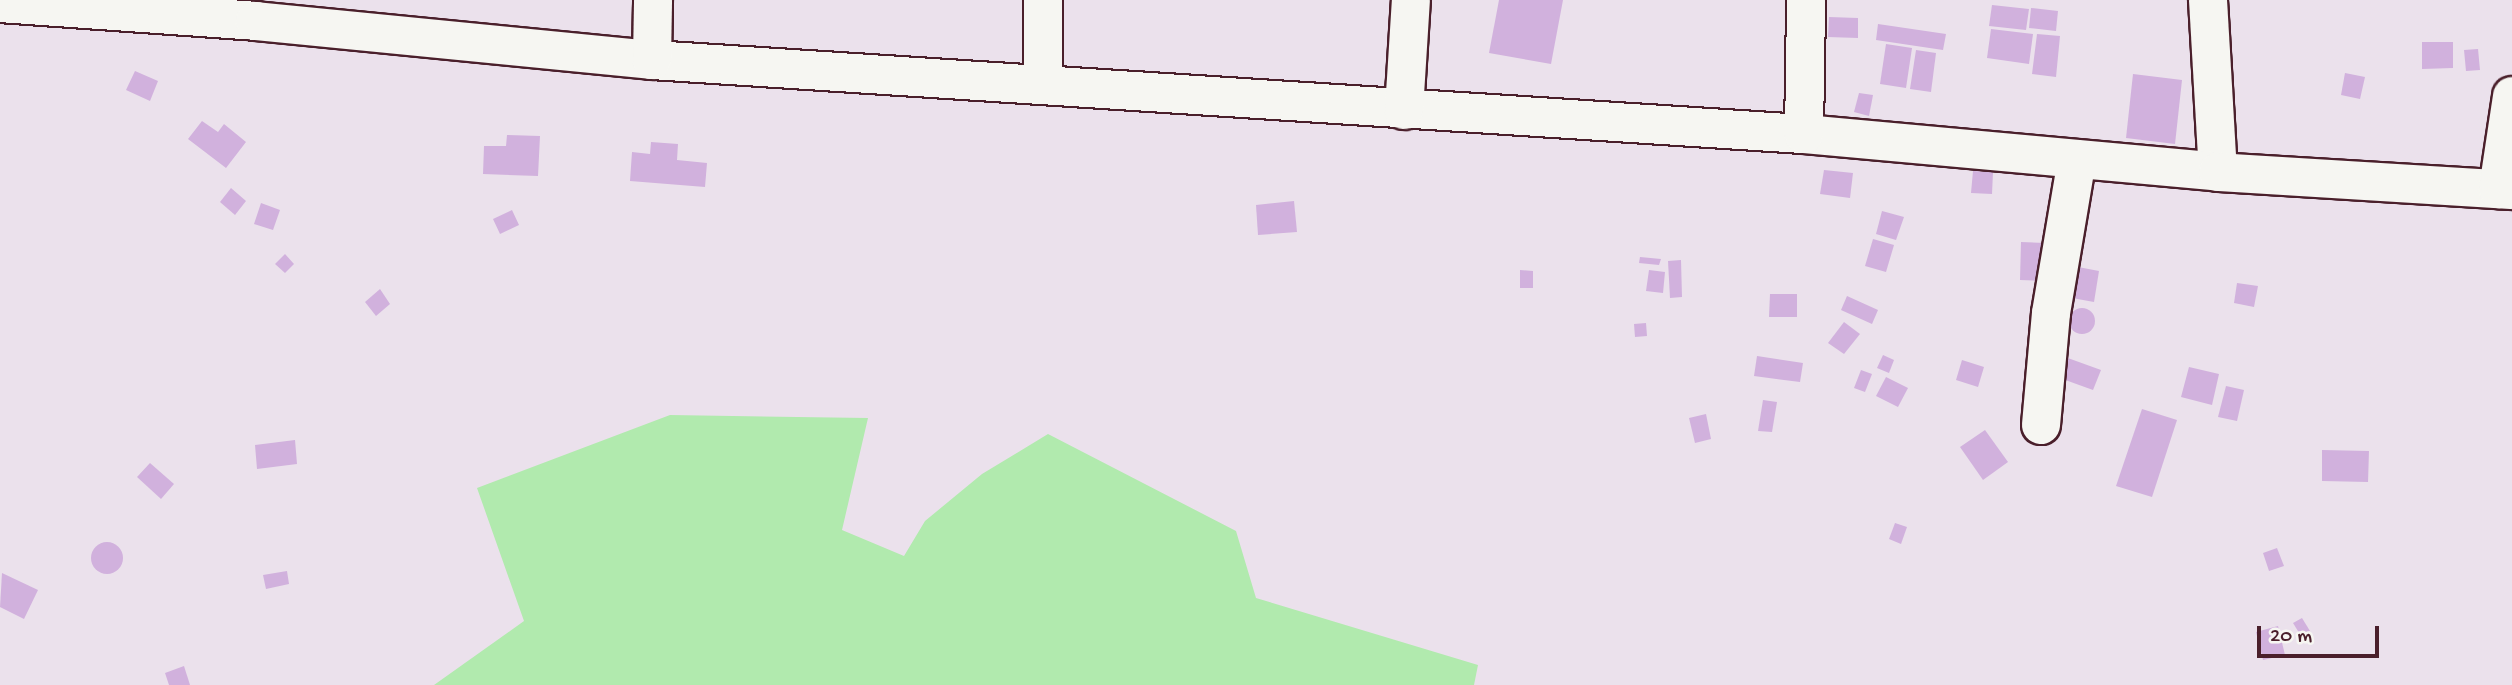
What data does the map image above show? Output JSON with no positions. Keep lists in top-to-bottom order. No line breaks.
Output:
{"scale_bar":"20 m"}
